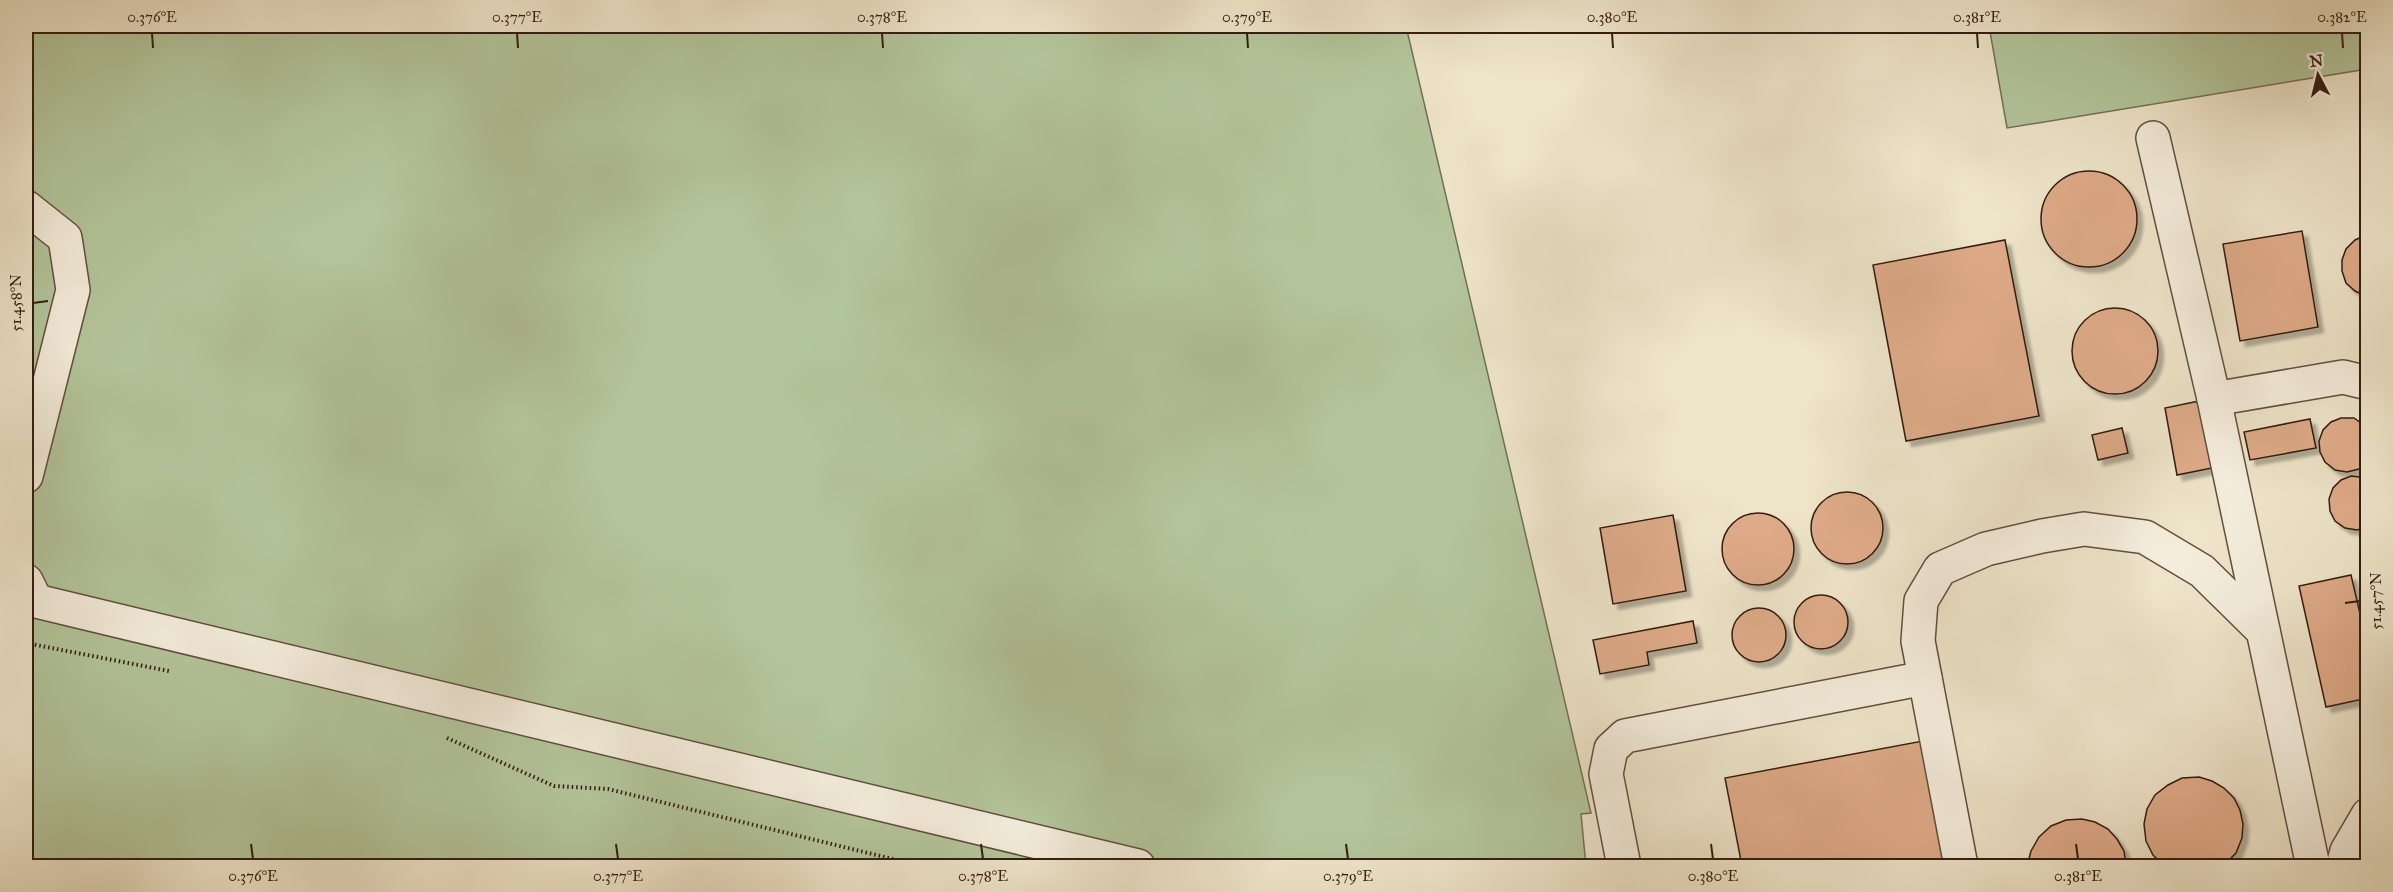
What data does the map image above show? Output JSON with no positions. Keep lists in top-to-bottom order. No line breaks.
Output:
{"north":"top","coordinates":["0.376°E","0.377°E","0.378°E","0.379°E","0.380°E","0.381°E","0.382°E","51.458°N","51.457°N"]}
